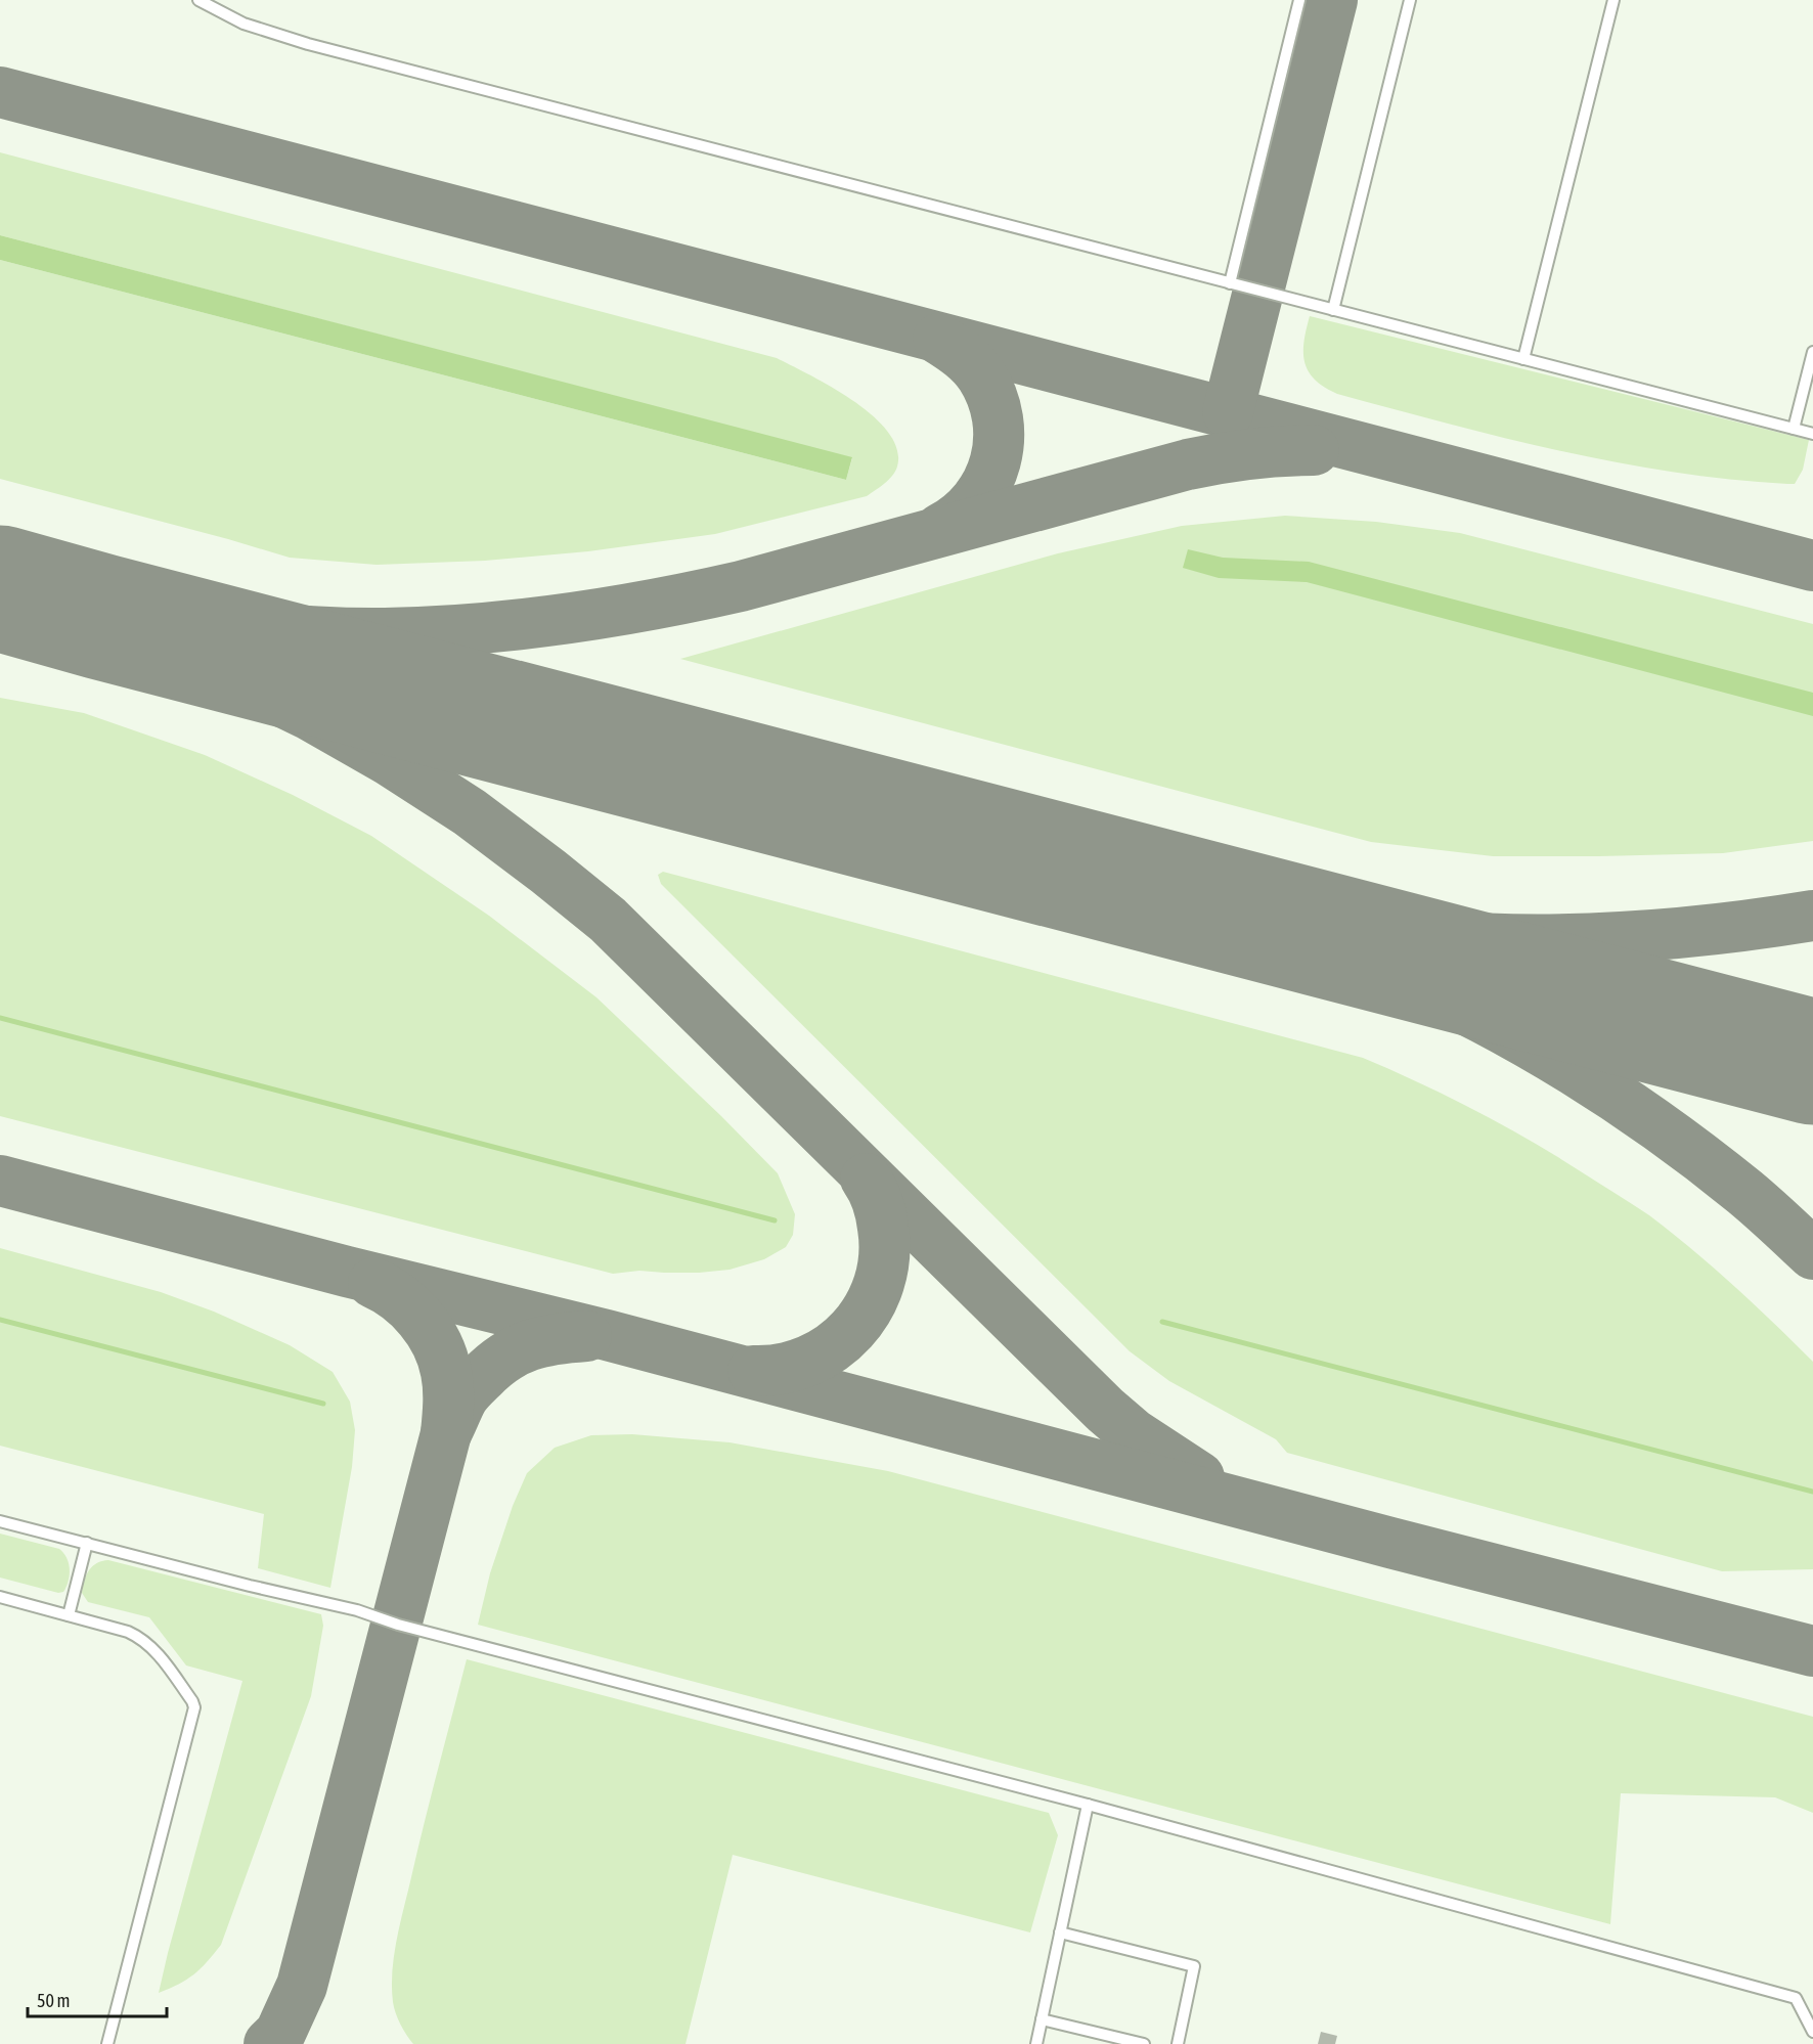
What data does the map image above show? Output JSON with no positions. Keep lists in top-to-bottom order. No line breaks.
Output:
{"scale_bar":"50 m"}
